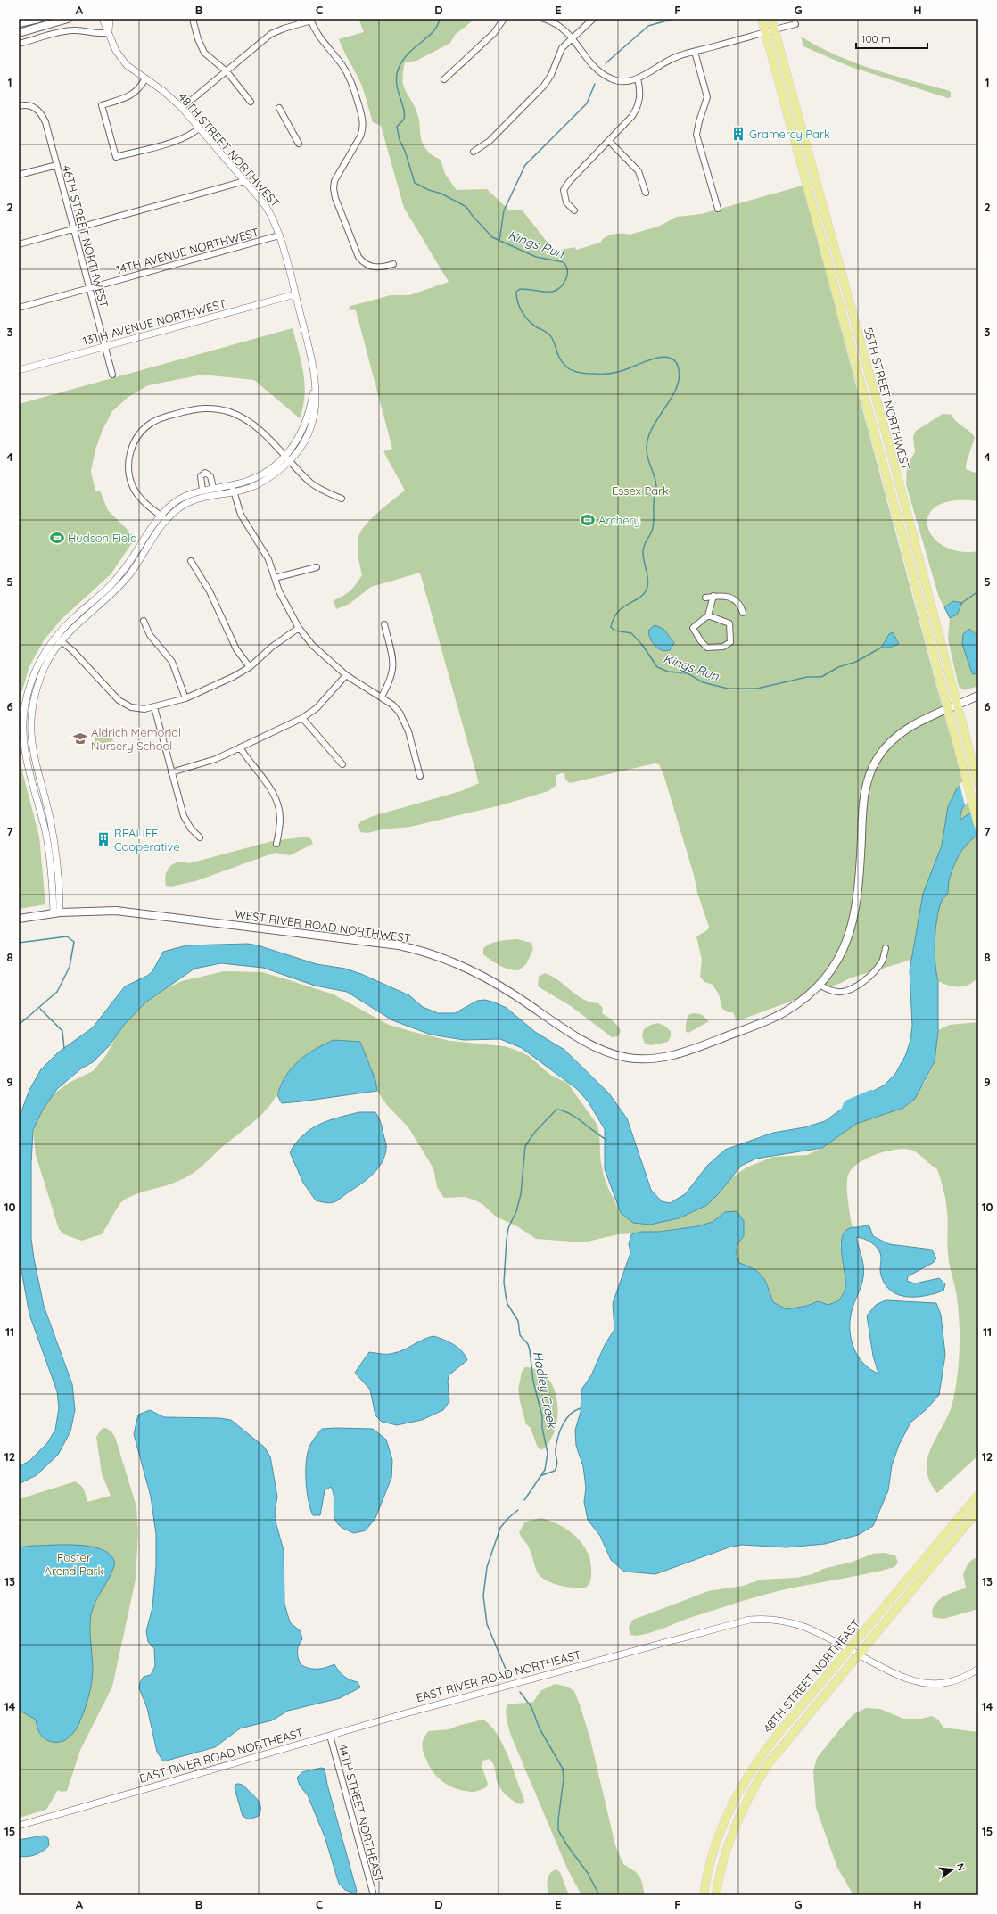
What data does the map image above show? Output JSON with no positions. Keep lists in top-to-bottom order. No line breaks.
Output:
{"streets":{"main road":["55TH STREET NORTHWEST","WEST RIVER ROAD NORTHWEST","48TH STREET NORTHEAST"],"street":["48TH STREET NORTHWEST","46TH STREET NORTHWEST","14TH AVENUE NORTHWEST","13TH AVENUE NORTHWEST","EAST RIVER ROAD NORTHEAST","44TH STREET NORTHEAST"]},"crossings":[["48TH STREET NORTHWEST","14TH AVENUE NORTHWEST"],["48TH STREET NORTHWEST","13TH AVENUE NORTHWEST"],["46TH STREET NORTHWEST","14TH AVENUE NORTHWEST"],["46TH STREET NORTHWEST","13TH AVENUE NORTHWEST"],["55TH STREET NORTHWEST","WEST RIVER ROAD NORTHWEST"],["EAST RIVER ROAD NORTHEAST","48TH STREET NORTHEAST"],["EAST RIVER ROAD NORTHEAST","44TH STREET NORTHEAST"]],"water":["Kings Run","Hadley Creek"],"parks":["Essex Park","Foster Arend Park"],"places":{"building":["Gramercy Park","REALIFE Cooperative"],"sports":["Archery","Hudson Field"],"school or university":["Aldrich Memorial Nursery School"]},"scale_bar":"100 m","north":"right","grid":{"columns":["A","B","C","D","E","F","G","H"],"rows":["1","2","3","4","5","6","7","8","9","10","11","12","13","14","15"]}}
